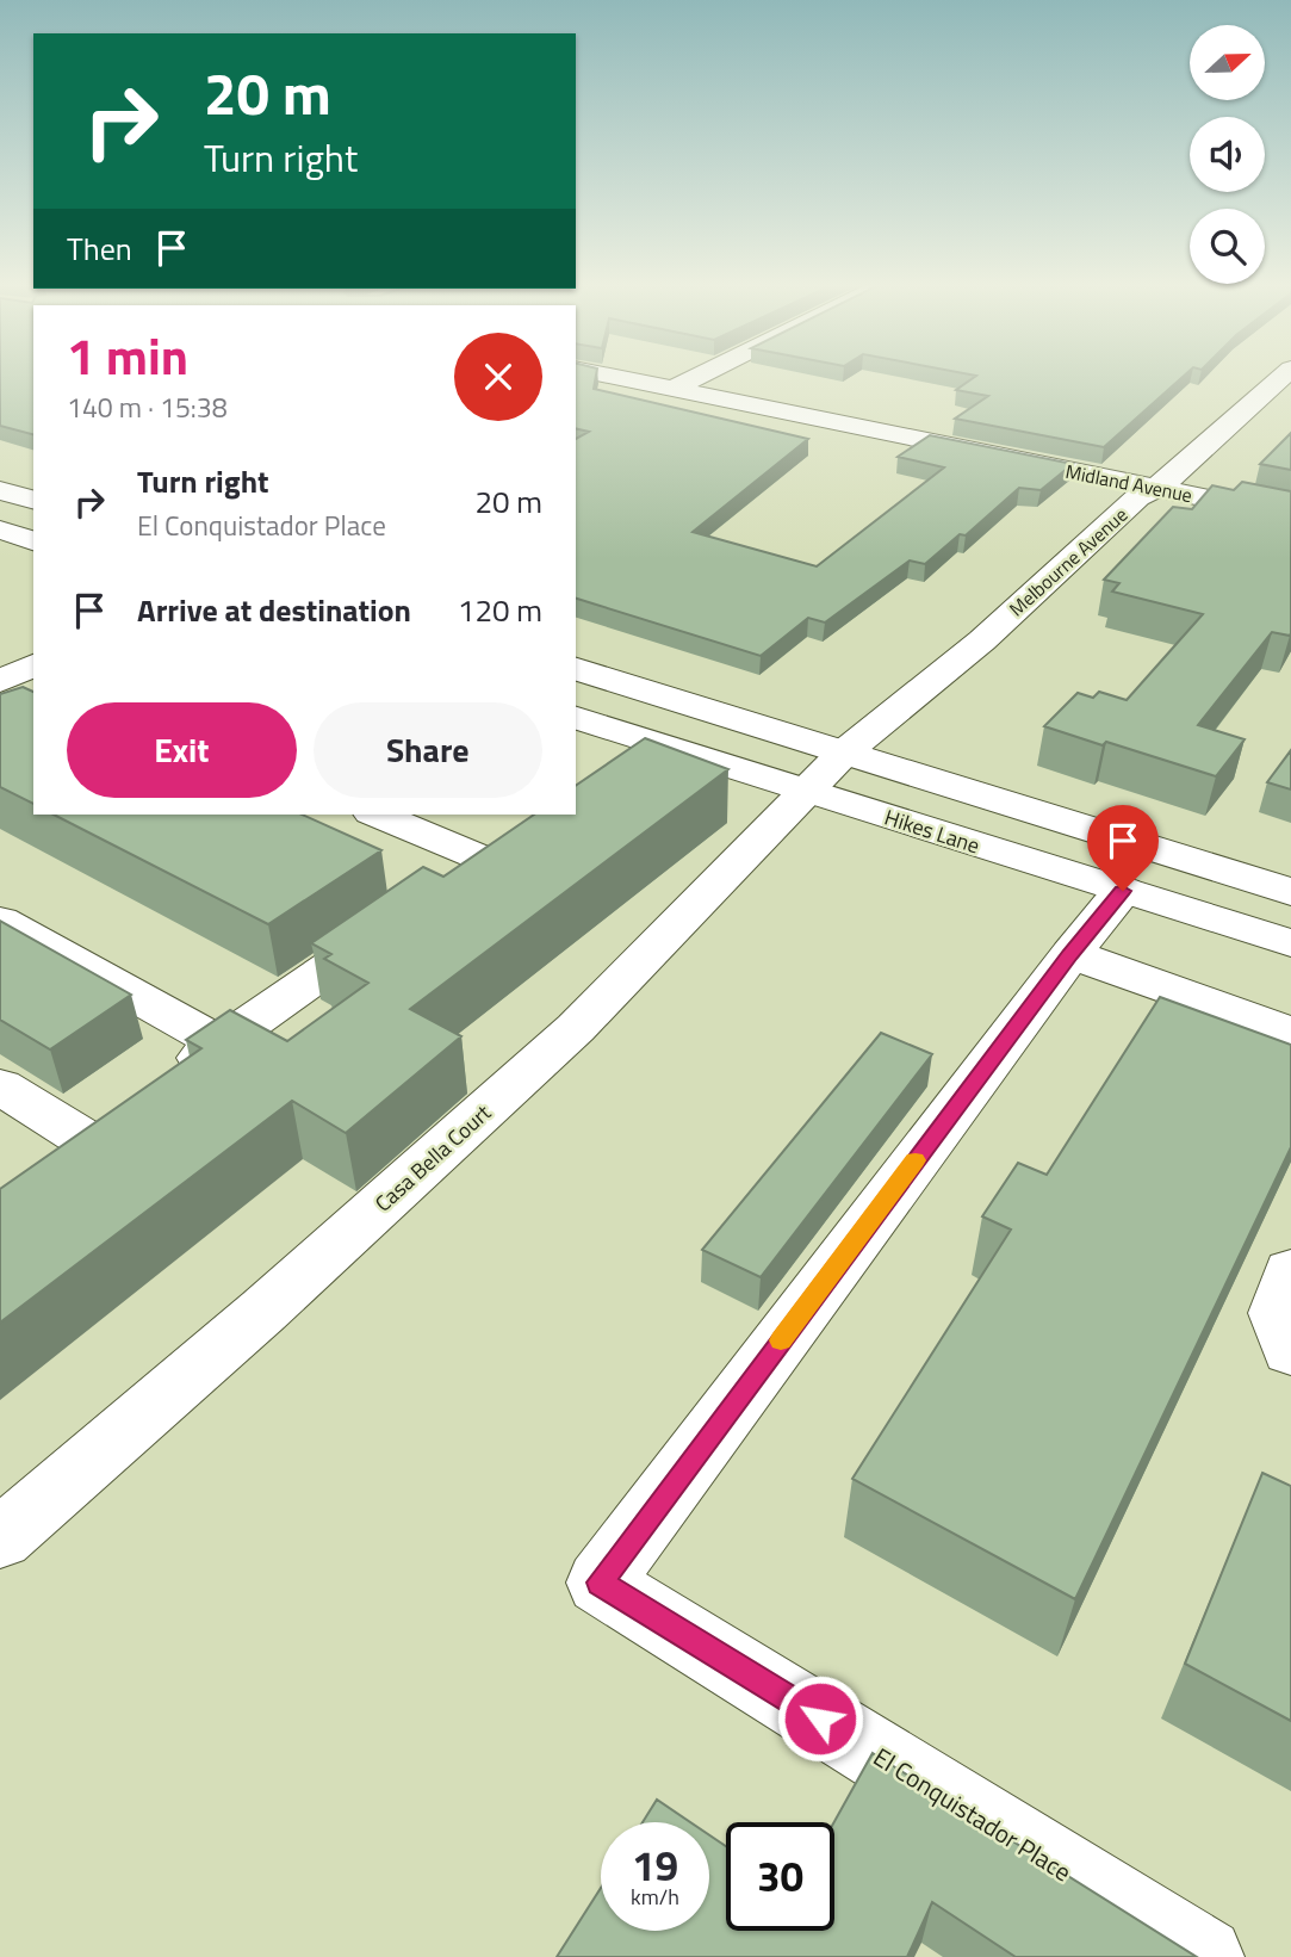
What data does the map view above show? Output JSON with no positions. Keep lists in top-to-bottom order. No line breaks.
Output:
{"streets":{"street":["Midland Avenue","Melbourne Avenue","Hikes Lane","Casa Bella Court","El Conquistador Place"]},"crossings":[["Midland Avenue","Melbourne Avenue"],["Melbourne Avenue","Casa Bella Court"],["Hikes Lane","Casa Bella Court"],["Hikes Lane","El Conquistador Place"]],"north":"right","page":{"turn":["20 m","Turn right"],"then":"Then","heading":["1 min","140 m · 15:38"],"list":[{"name":"Turn right","note":"El Conquistador Place","value":"20 m"},{"name":"Arrive at destination","value":"120 m"}],"buttons":["Exit","Share"],"speed":"19 km/h","limit":"30"}}
